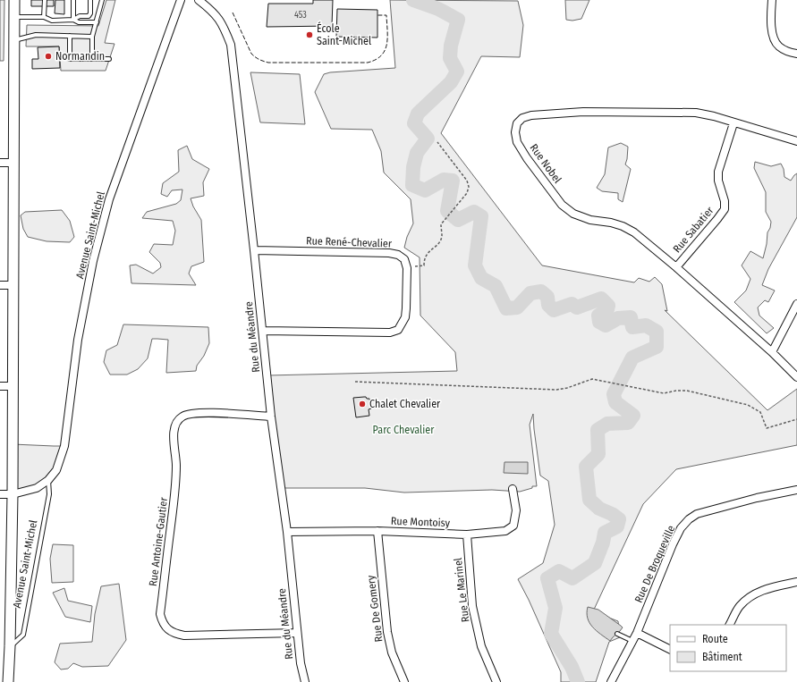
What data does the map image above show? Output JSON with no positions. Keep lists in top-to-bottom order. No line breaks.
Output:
{"streets":{"street":["Rue Nobel","Rue Sabatier","Avenue Saint-Michel","Rue René-Chevalier","Rue du Méandre","Rue Montoisy","Rue Antoine-Gautier","Rue De Broqueville","Rue Le Marinel","Rue De Gomery"]},"crossings":[["Rue Nobel","Rue Sabatier"],["Rue René-Chevalier","Rue du Méandre"],["Rue du Méandre","Rue Montoisy"],["Rue du Méandre","Rue Antoine-Gautier"],["Rue Montoisy","Rue Le Marinel"],["Rue Montoisy","Rue De Gomery"]],"parks":["Parc Chevalier"],"places":["École Saint-Michel","Normandin","Chalet Chevalier"],"house_numbers":["453"],"legend":["Route","Bâtiment"]}
